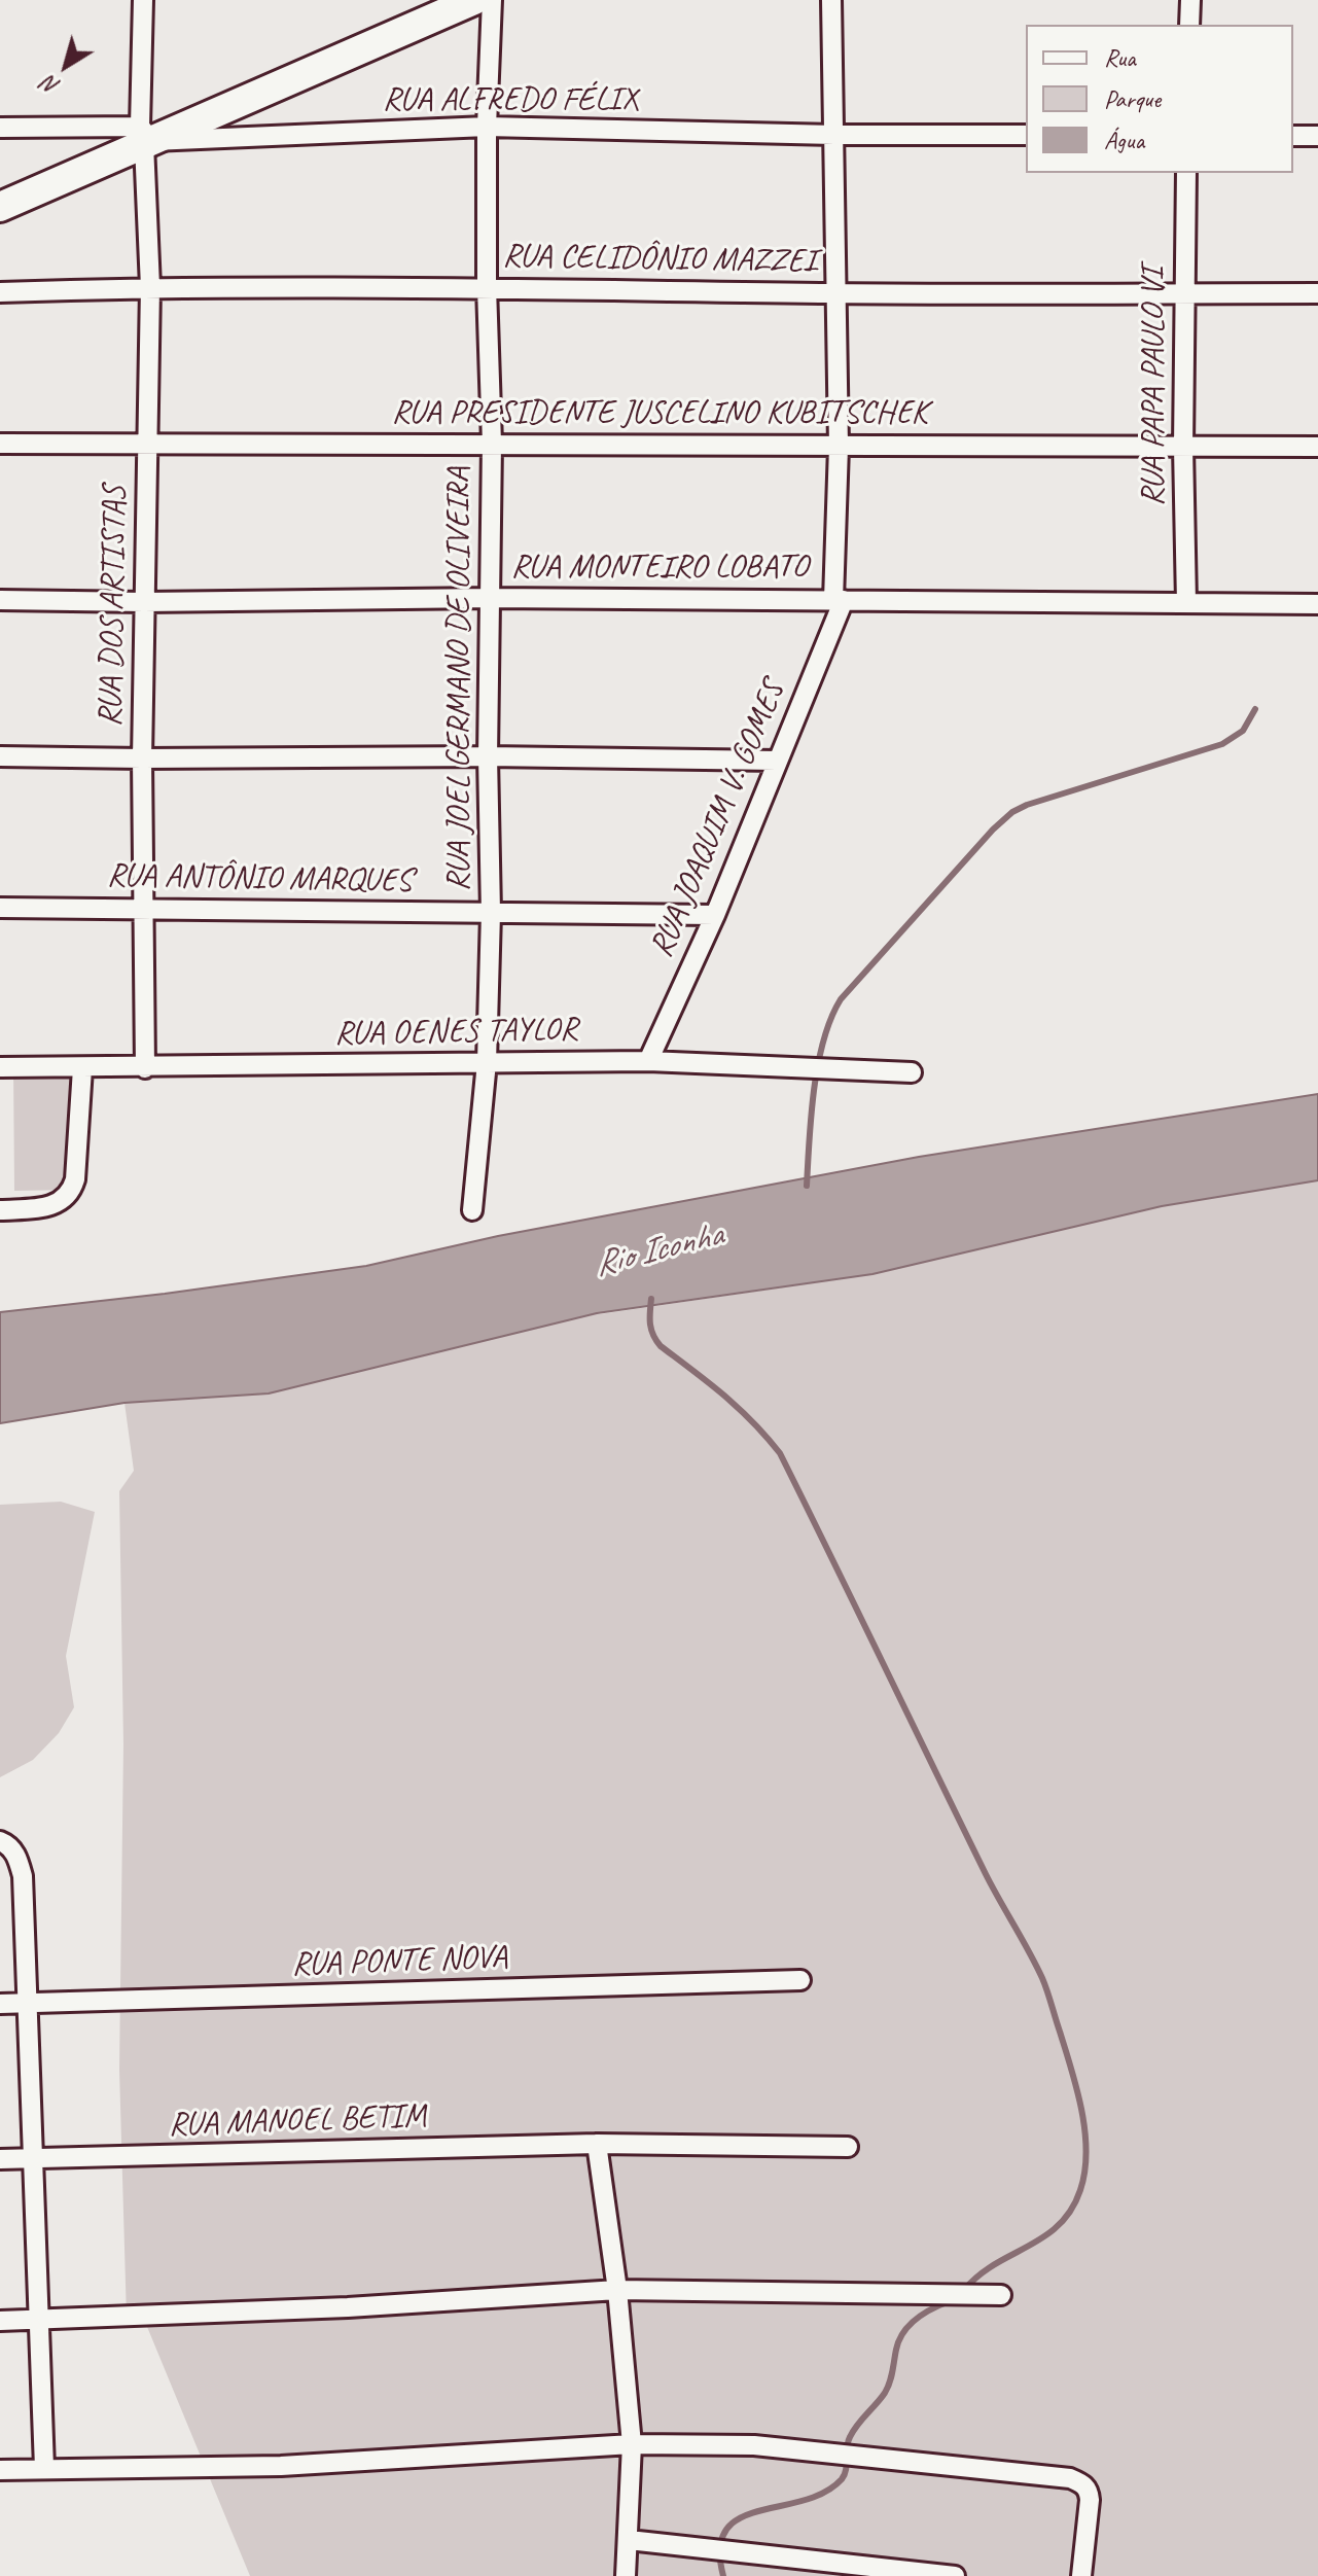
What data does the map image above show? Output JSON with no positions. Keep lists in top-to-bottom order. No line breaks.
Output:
{"streets":{"street":["RUA ALFREDO FÉLIX","RUA CELIDÔNIO MAZZEI","RUA PAPA PAULO VI","RUA PRESIDENTE JUSCELINO KUBITSCHEK","RUA MONTEIRO LOBATO","RUA DOS ARTISTAS","RUA JOEL GERMANO DE OLIVEIRA","RUA JOAQUIM V. GOMES","RUA ANTÔNIO MARQUES","RUA OENES TAYLOR","RUA PONTE NOVA","RUA MANOEL BETIM"]},"crossings":[["RUA ALFREDO FÉLIX","RUA DOS ARTISTAS"],["RUA ALFREDO FÉLIX","RUA JOEL GERMANO DE OLIVEIRA"],["RUA ALFREDO FÉLIX","RUA JOAQUIM V. GOMES"],["RUA CELIDÔNIO MAZZEI","RUA PAPA PAULO VI"],["RUA CELIDÔNIO MAZZEI","RUA DOS ARTISTAS"],["RUA CELIDÔNIO MAZZEI","RUA JOEL GERMANO DE OLIVEIRA"],["RUA CELIDÔNIO MAZZEI","RUA JOAQUIM V. GOMES"],["RUA PAPA PAULO VI","RUA PRESIDENTE JUSCELINO KUBITSCHEK"],["RUA PAPA PAULO VI","RUA MONTEIRO LOBATO"],["RUA PRESIDENTE JUSCELINO KUBITSCHEK","RUA DOS ARTISTAS"],["RUA PRESIDENTE JUSCELINO KUBITSCHEK","RUA JOEL GERMANO DE OLIVEIRA"],["RUA PRESIDENTE JUSCELINO KUBITSCHEK","RUA JOAQUIM V. GOMES"],["RUA MONTEIRO LOBATO","RUA DOS ARTISTAS"],["RUA MONTEIRO LOBATO","RUA JOEL GERMANO DE OLIVEIRA"],["RUA MONTEIRO LOBATO","RUA JOAQUIM V. GOMES"],["RUA DOS ARTISTAS","RUA ANTÔNIO MARQUES"],["RUA DOS ARTISTAS","RUA OENES TAYLOR"],["RUA JOEL GERMANO DE OLIVEIRA","RUA ANTÔNIO MARQUES"],["RUA JOEL GERMANO DE OLIVEIRA","RUA OENES TAYLOR"],["RUA JOAQUIM V. GOMES","RUA ANTÔNIO MARQUES"],["RUA JOAQUIM V. GOMES","RUA OENES TAYLOR"]],"water":["Rio Iconha"],"legend":["Rua","Parque","Água"],"north":"bottom left"}
